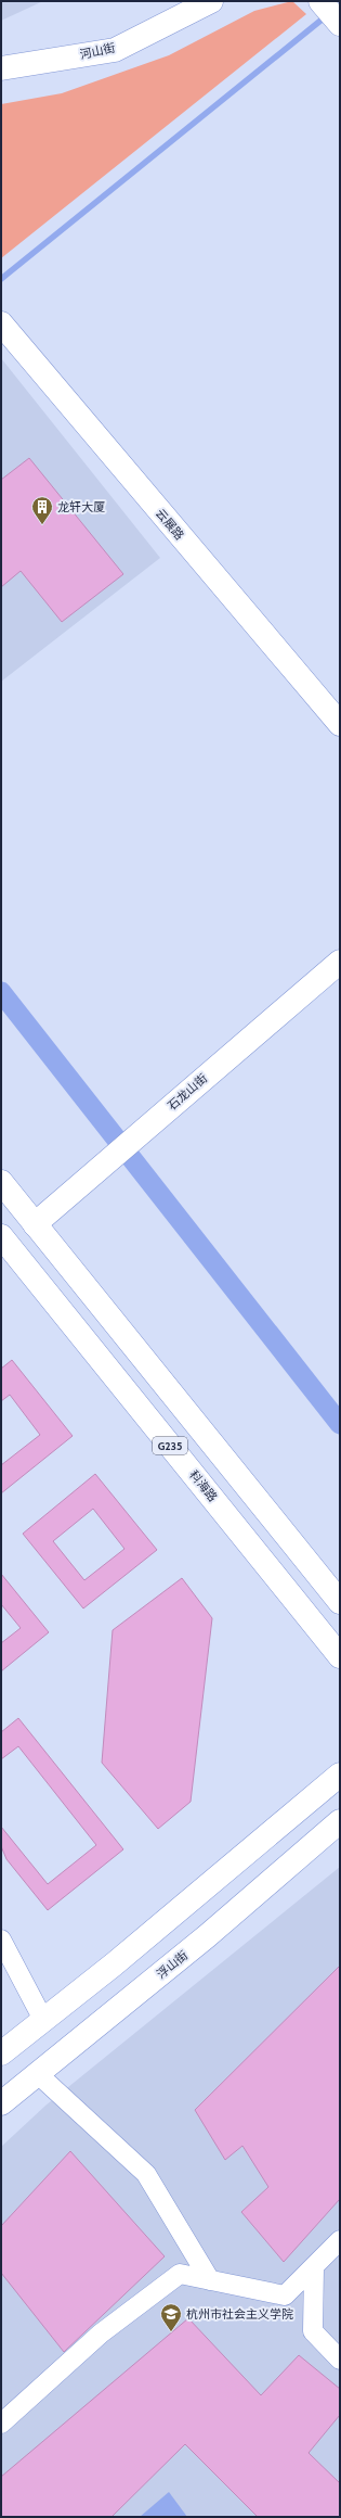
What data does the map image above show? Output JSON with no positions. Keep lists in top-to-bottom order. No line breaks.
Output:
{"streets":{"main road":["河山街","云展路","石龙山街","G235","科海路","浮山街"]},"crossings":[["石龙山街","G235"]],"places":{"building":["龙轩大厦"],"school or university":["杭州市社会主义学院"]}}
